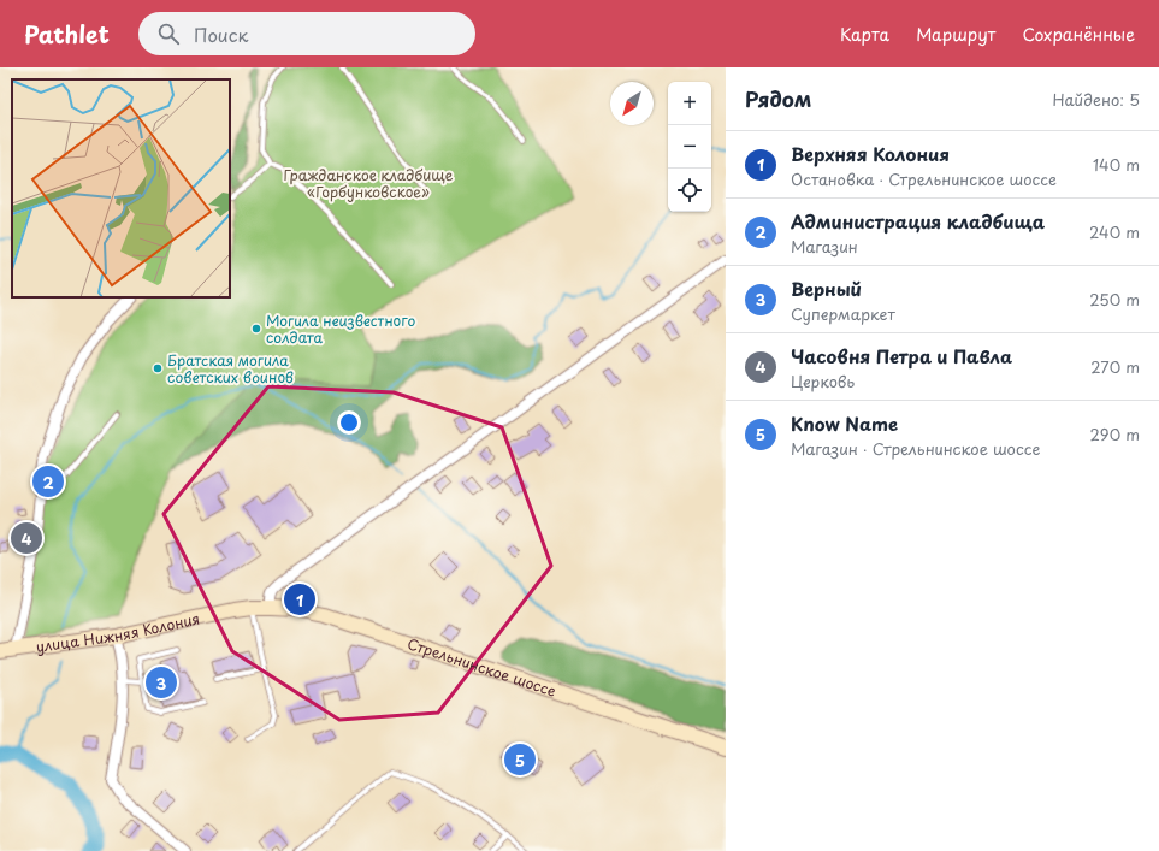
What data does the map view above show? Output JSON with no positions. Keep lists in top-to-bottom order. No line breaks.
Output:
{"streets":{"main road":["улица Нижняя Колония","Стрельнинское шоссе"]},"crossings":[["улица Нижняя Колония","Стрельнинское шоссе"]],"parks":["Гражданское кладбище «Горбунковское»"],"places":["Могила неизвестного солдата","Братская могила советских воинов"],"north":"bottom left","page":{"header":"Pathlet","search":"Поиск","nav":["Карта","Маршрут","Сохранённые"],"heading":["Рядом","Найдено: 5"],"map_buttons":["+","−"],"list":[{"mark":"1","name":"Верхняя Колония","note":"Остановка · Стрельнинское шоссе","value":"140 m"},{"mark":"2","name":"Администрация кладбища","note":"Магазин","value":"240 m"},{"mark":"3","name":"Верный","note":"Супермаркет","value":"250 m"},{"mark":"4","name":"Часовня Петра и Павла","note":"Церковь","value":"270 m"},{"mark":"5","name":"Know Name","note":"Магазин · Стрельнинское шоссе","value":"290 m"}],"pins":["2","4","1","3","5"]}}
